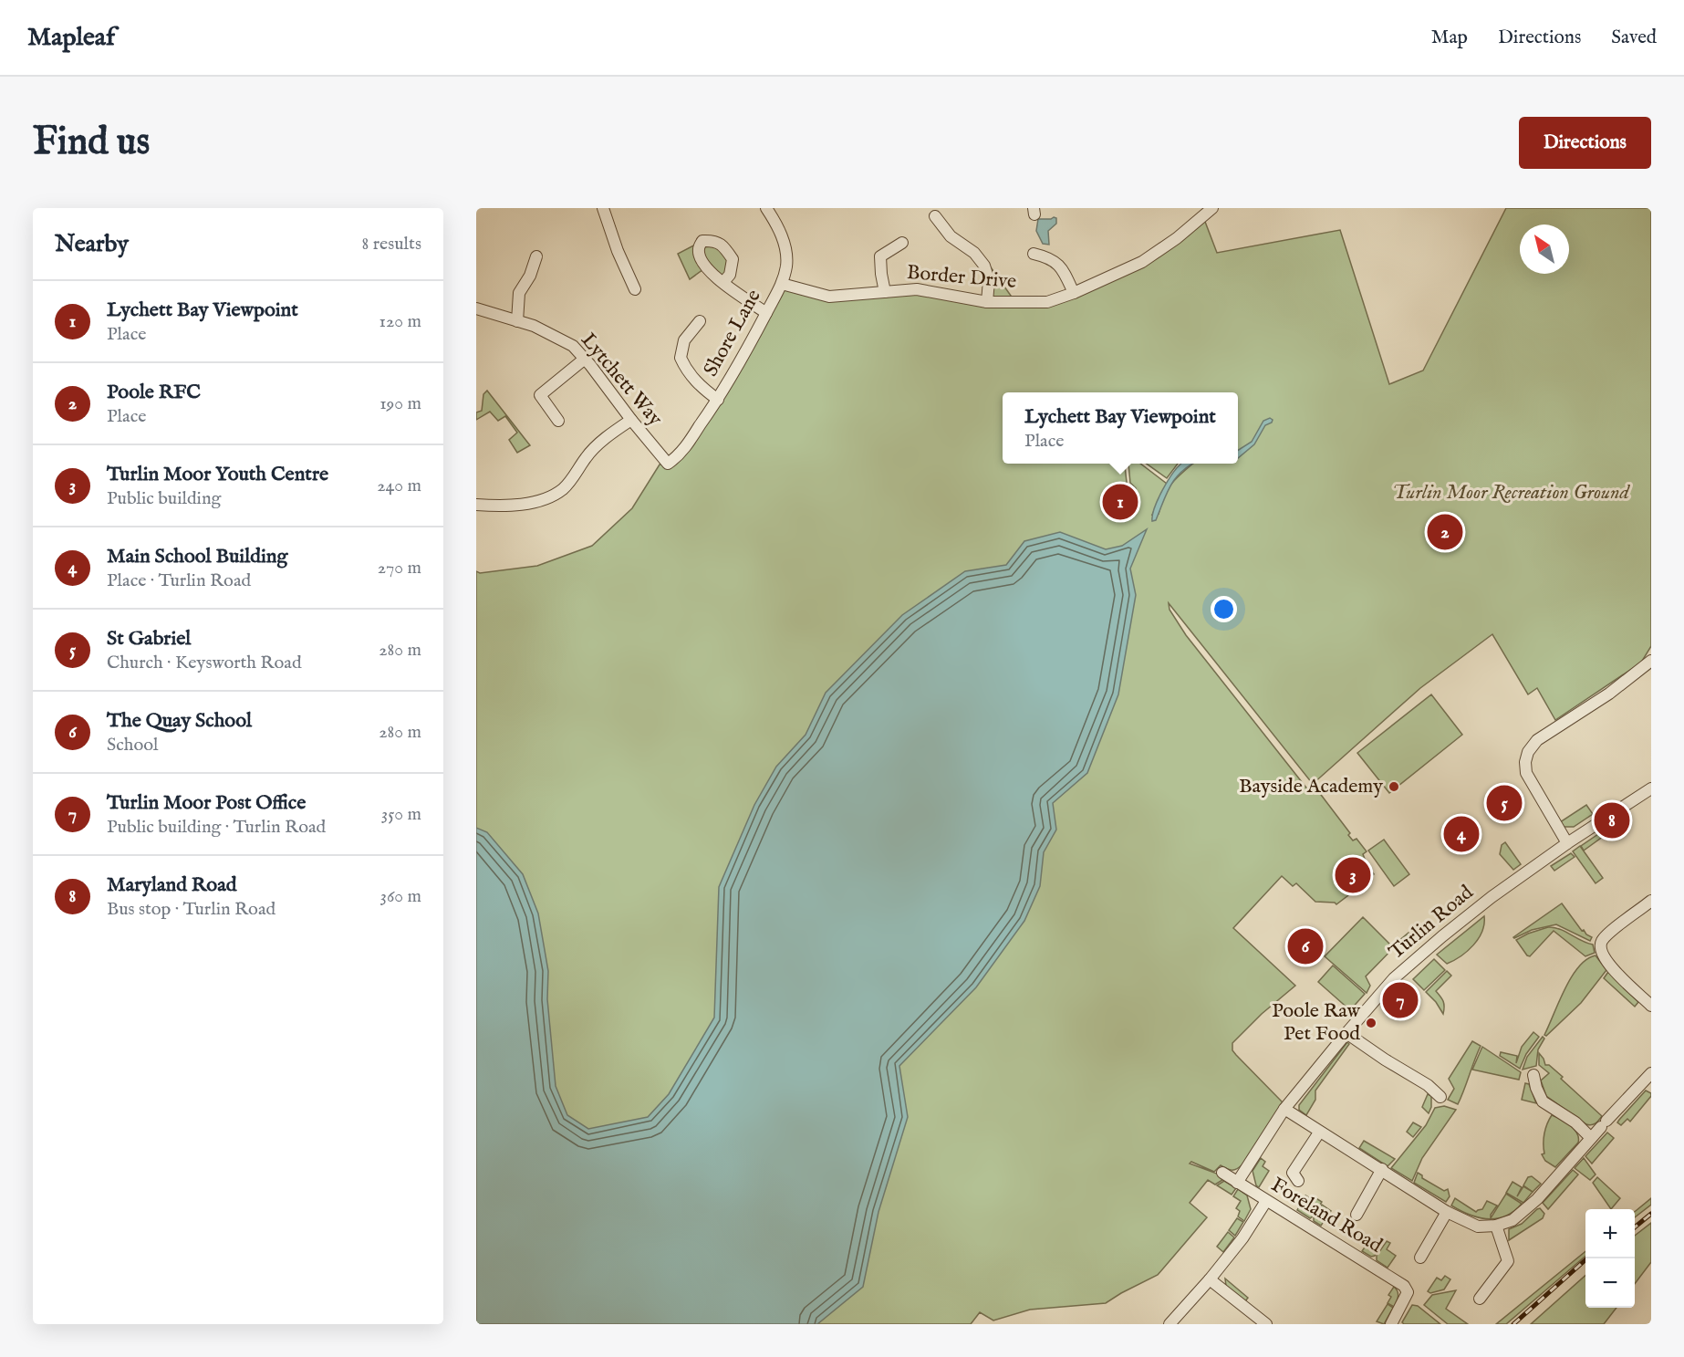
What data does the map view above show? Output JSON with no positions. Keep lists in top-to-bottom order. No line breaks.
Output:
{"streets":{"street":["Border Drive","Shore Lane","Lytchett Way","Turlin Road","Foreland Road"]},"crossings":[["Border Drive","Shore Lane"],["Shore Lane","Lytchett Way"],["Turlin Road","Foreland Road"]],"parks":["Turlin Moor Recreation Ground"],"places":["Bayside Academy","Poole Raw Pet Food"],"north":"top left","page":{"header":"Mapleaf","nav":["Map","Directions","Saved"],"buttons":"Directions","title":"Find us","heading":["Nearby","8 results"],"list":[{"mark":"1","name":"Lychett Bay Viewpoint","note":"Place","value":"120 m"},{"mark":"2","name":"Poole RFC","note":"Place","value":"190 m"},{"mark":"3","name":"Turlin Moor Youth Centre","note":"Public building","value":"240 m"},{"mark":"4","name":"Main School Building","note":"Place · Turlin Road","value":"270 m"},{"mark":"5","name":"St Gabriel","note":"Church · Keysworth Road","value":"280 m"},{"mark":"6","name":"The Quay School","note":"School","value":"280 m"},{"mark":"7","name":"Turlin Moor Post Office","note":"Public building · Turlin Road","value":"350 m"},{"mark":"8","name":"Maryland Road","note":"Bus stop · Turlin Road","value":"360 m"}],"popup":["Lychett Bay Viewpoint","Place"],"pins":["1","2","5","8","4","3","6","7"],"map_buttons":["+","−"]}}
